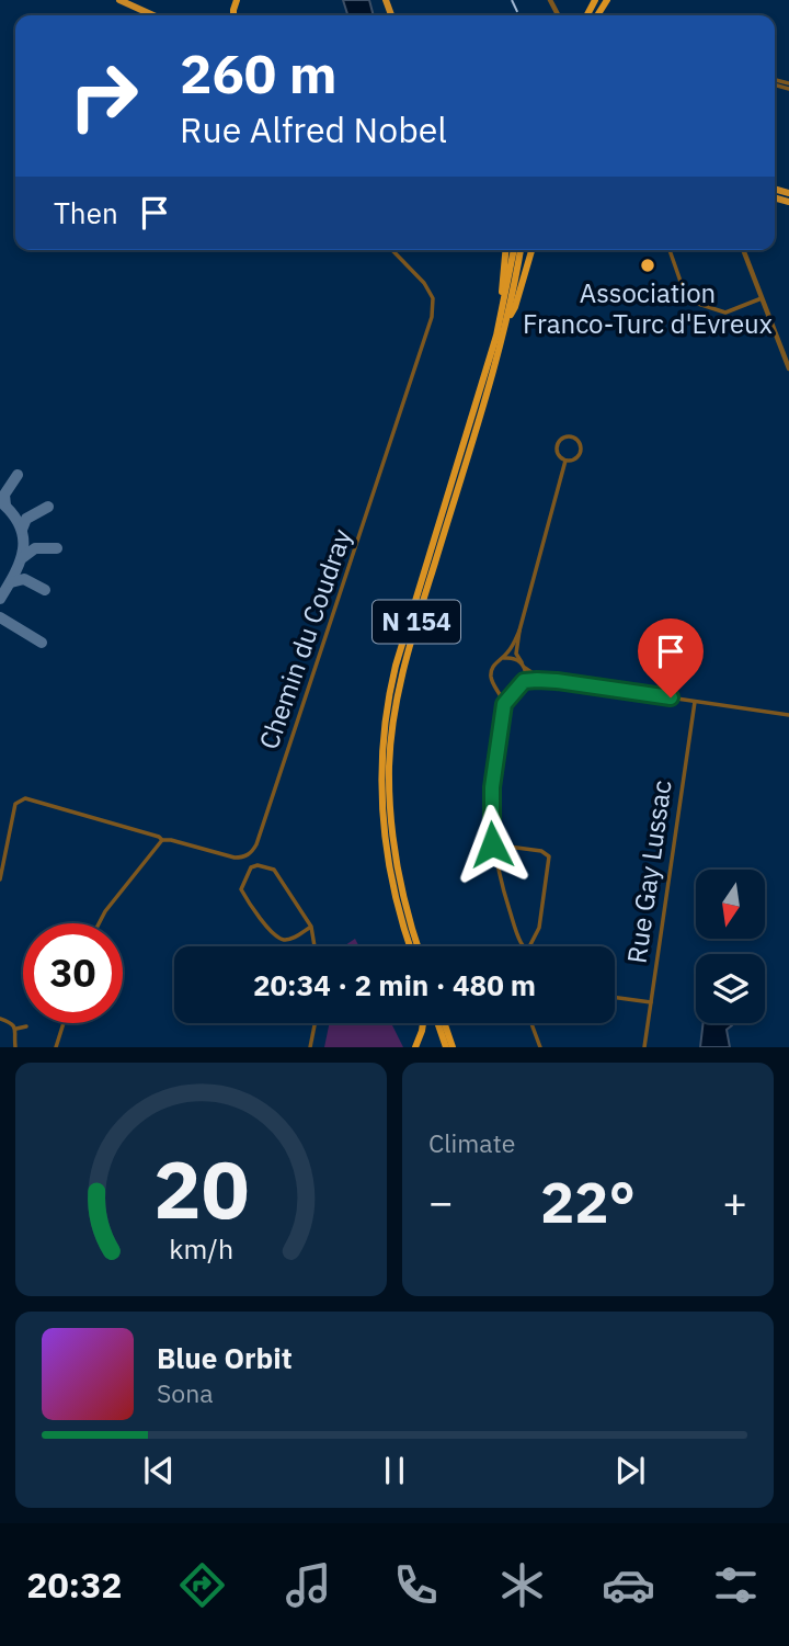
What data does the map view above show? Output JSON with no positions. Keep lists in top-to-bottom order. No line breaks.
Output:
{"streets":{"highway":["N 154"],"street":["Chemin du Coudray","Rue Gay Lussac"]},"places":["Association Franco-Turc d'Evreux"],"north":"bottom","page":{"turn":["260 m","Rue Alfred Nobel"],"then":"Then","limit":"30","trip":"20:34 · 2 min · 480 m","tile":"Climate","heat":["−","22°","+"],"song":["Blue Orbit","Sona"],"tabs":"20:32","gauge":["20","km/h"]}}
